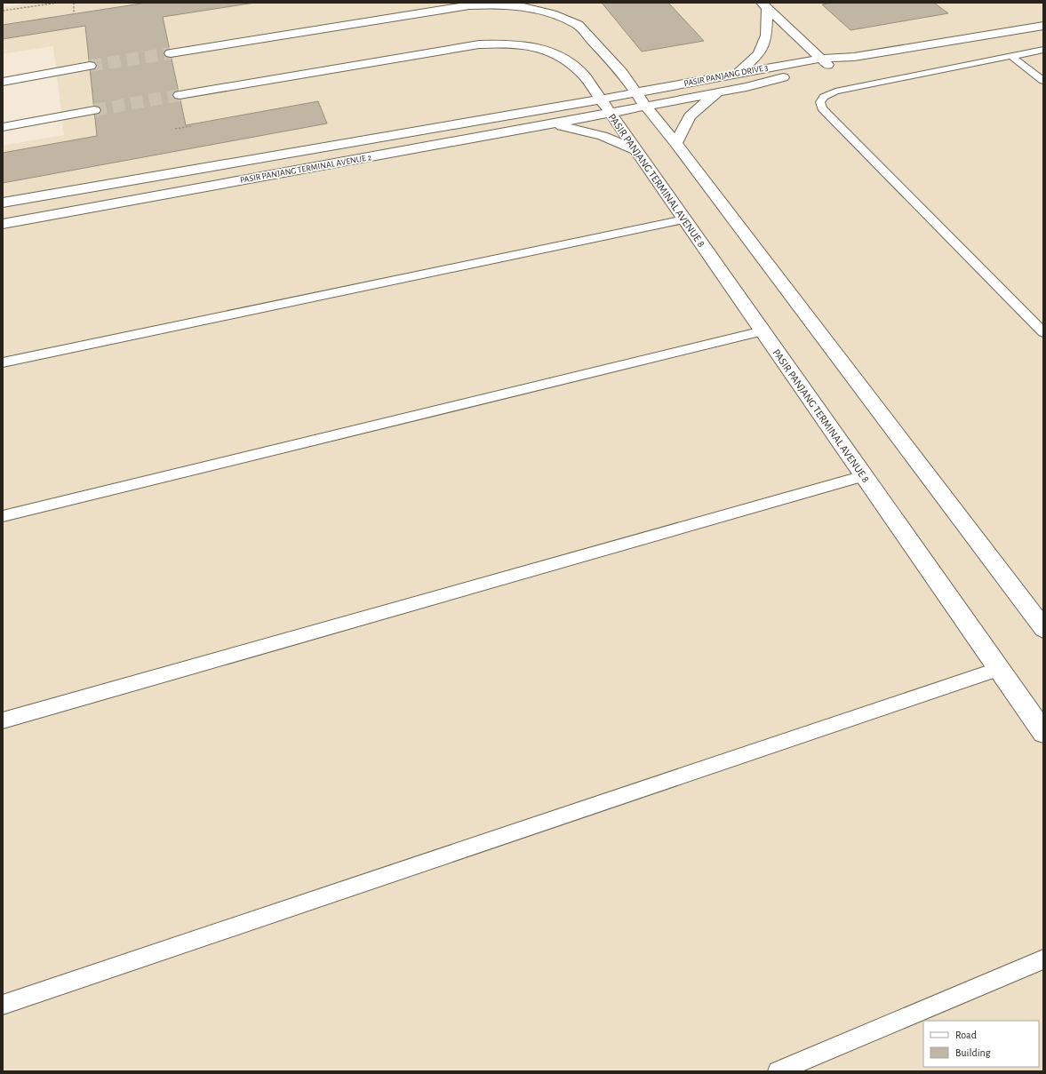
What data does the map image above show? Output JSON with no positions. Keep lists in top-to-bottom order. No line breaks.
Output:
{"streets":{"street":["PASIR PANJANG DRIVE 3","PASIR PANJANG TERMINAL AVENUE 2","PASIR PANJANG TERMINAL AVENUE 8"]},"crossings":[["PASIR PANJANG DRIVE 3","PASIR PANJANG TERMINAL AVENUE 2"],["PASIR PANJANG DRIVE 3","PASIR PANJANG TERMINAL AVENUE 8"],["PASIR PANJANG TERMINAL AVENUE 2","PASIR PANJANG TERMINAL AVENUE 8"]],"legend":["Road","Building"]}
